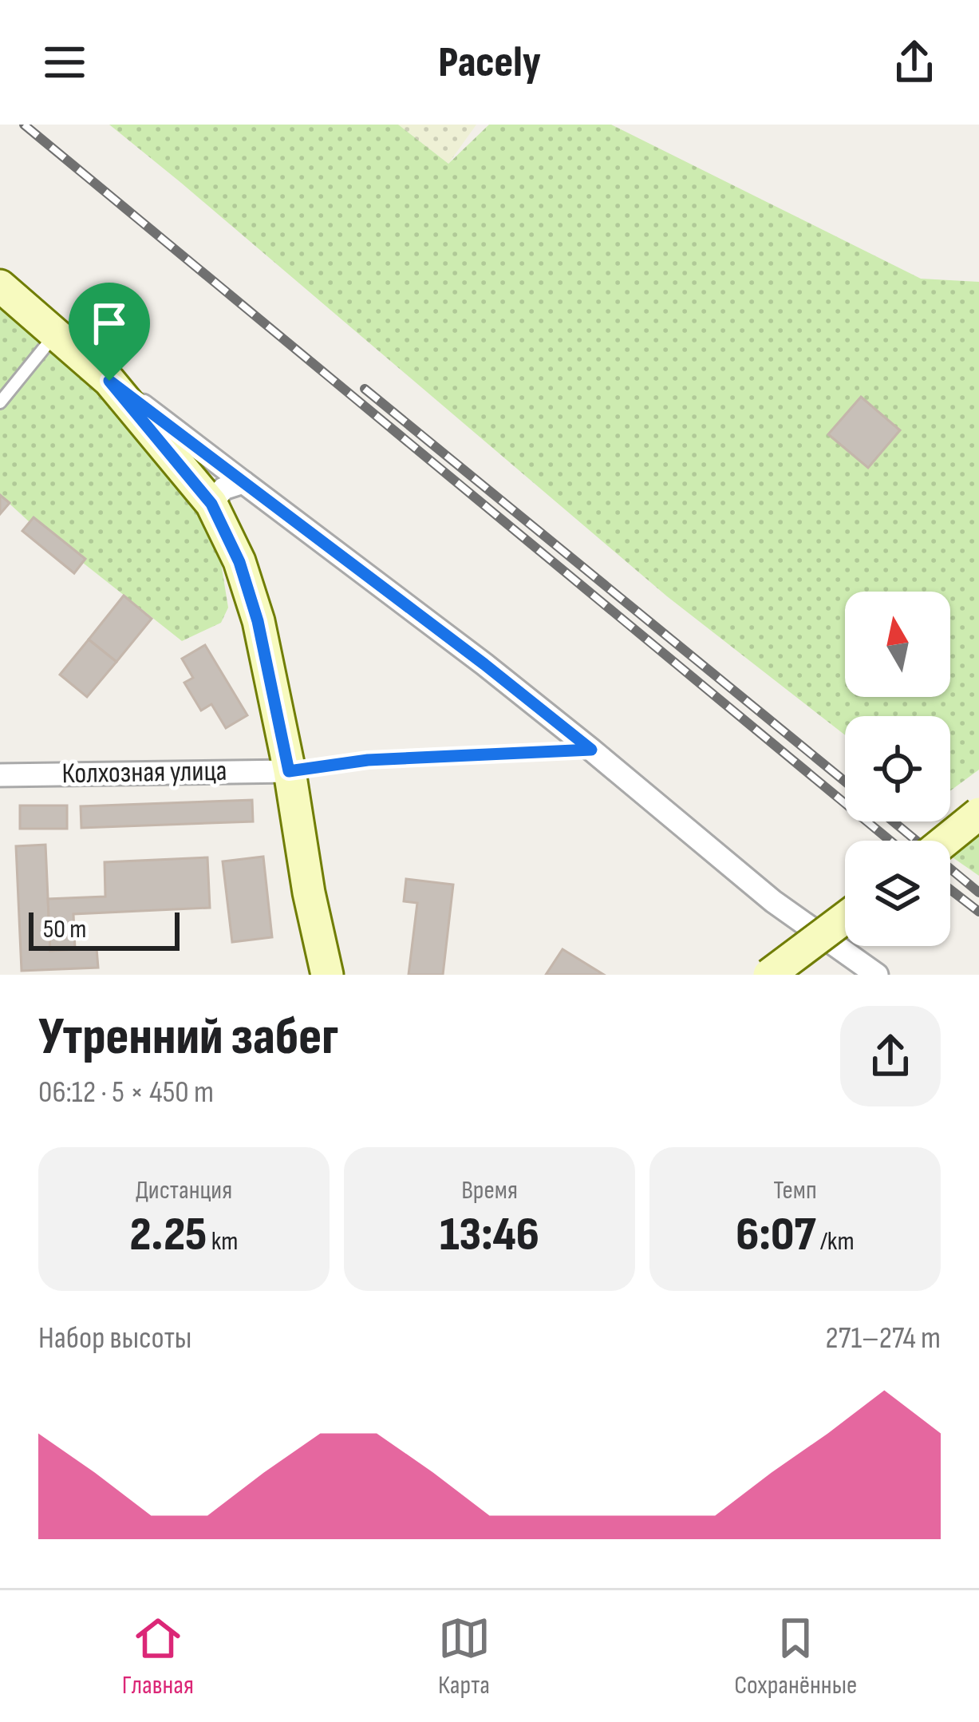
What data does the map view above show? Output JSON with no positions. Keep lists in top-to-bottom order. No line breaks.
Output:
{"streets":{"street":["Колхозная улица"]},"scale_bar":"50 m","north":"top","page":{"header":"Pacely","scale":"50 m","heading":["Утренний забег","06:12 · 5 × 450 m"],"stats":[["Дистанция","2.25 km"],["Время","13:46"],["Темп","6:07 /km"]],"chart":["Набор высоты","271–274 m"],"tabs":["Главная","Карта","Сохранённые"]}}
